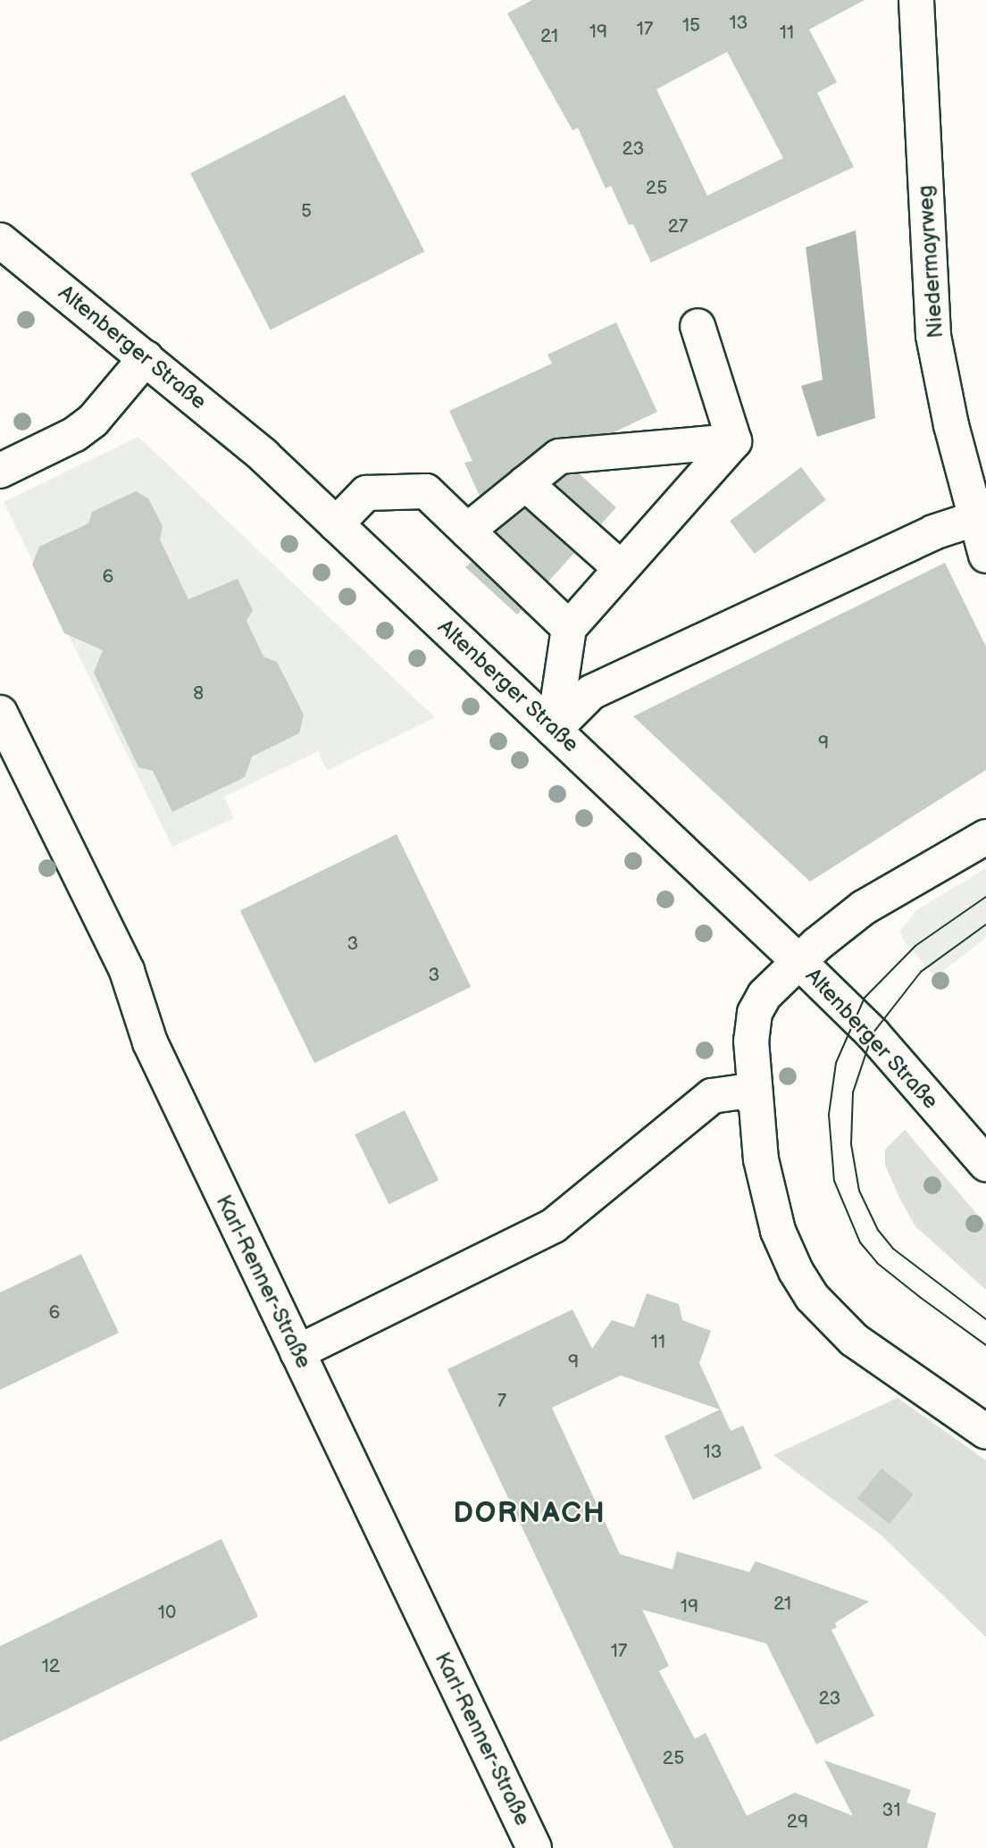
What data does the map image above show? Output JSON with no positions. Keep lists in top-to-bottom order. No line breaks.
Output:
{"streets":{"street":["Niedermayrweg","Altenberger Straße","Karl-Renner-Straße"]},"districts":["DORNACH"],"house_numbers":["13","15","17","19","11","21","23","25","5","27","6","8","9","3","3","6","11","9","7","13","21","19","10","17","12","23","25","31","29"]}
